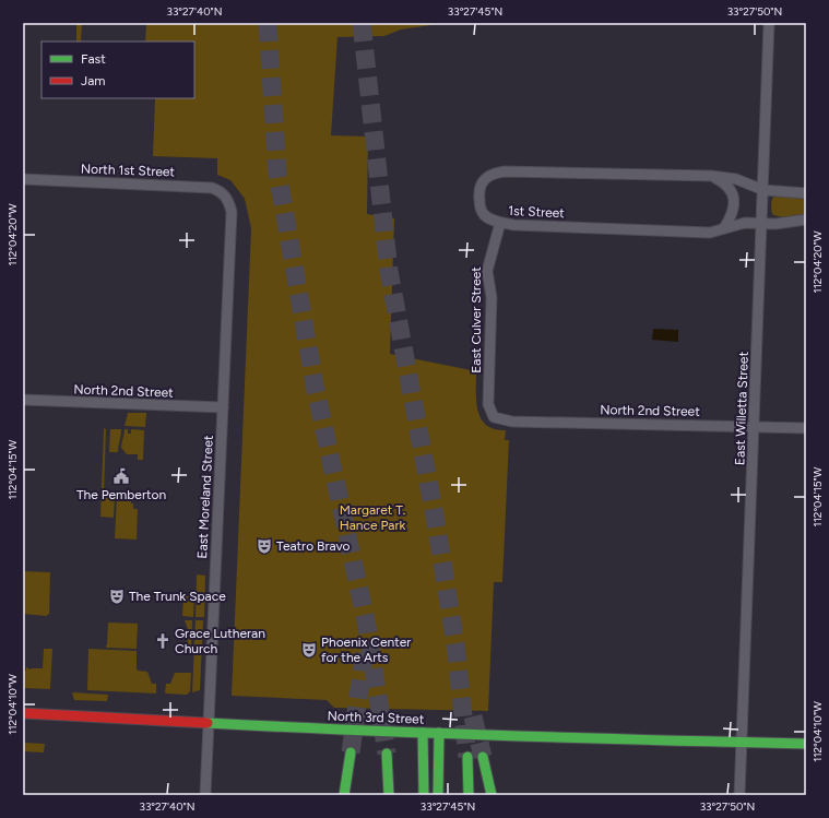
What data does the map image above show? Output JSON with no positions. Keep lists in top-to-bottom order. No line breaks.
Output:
{"streets":{"main road":["North 3rd Street"],"street":["North 1st Street","1st Street","East Culver Street","North 2nd Street","East Willetta Street","East Moreland Street"]},"crossings":[["North 1st Street","East Moreland Street"],["1st Street","East Culver Street"],["1st Street","East Willetta Street"],["East Culver Street","North 2nd Street"],["North 2nd Street","East Willetta Street"],["North 2nd Street","East Moreland Street"],["East Willetta Street","North 3rd Street"],["East Moreland Street","North 3rd Street"]],"parks":["Margaret T. Hance Park"],"places":{"public building":["The Pemberton"],"theatre":["Teatro Bravo","The Trunk Space","Phoenix Center for the Arts"],"church":["Grace Lutheran Church"]},"legend":["Fast","Jam"],"coordinates":["33°27'40\"N","33°27'45\"N","33°27'50\"N","112°04'20\"W","112°04'15\"W","112°04'10\"W"]}
